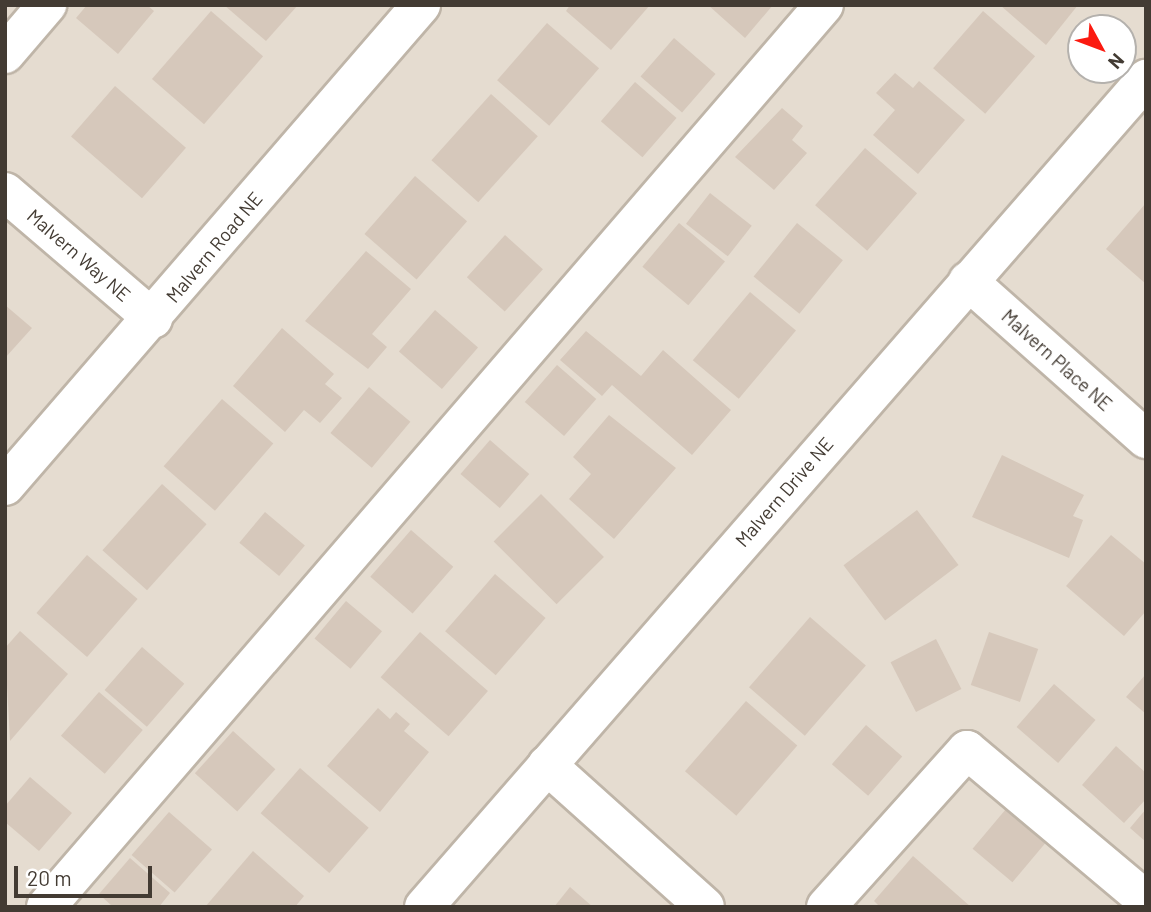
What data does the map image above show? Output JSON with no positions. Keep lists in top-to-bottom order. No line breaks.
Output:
{"streets":{"street":["Malvern Road NE","Malvern Way NE","Malvern Place NE","Malvern Drive NE"]},"crossings":[["Malvern Road NE","Malvern Way NE"],["Malvern Place NE","Malvern Drive NE"]],"scale_bar":"20 m","north":"bottom right"}
